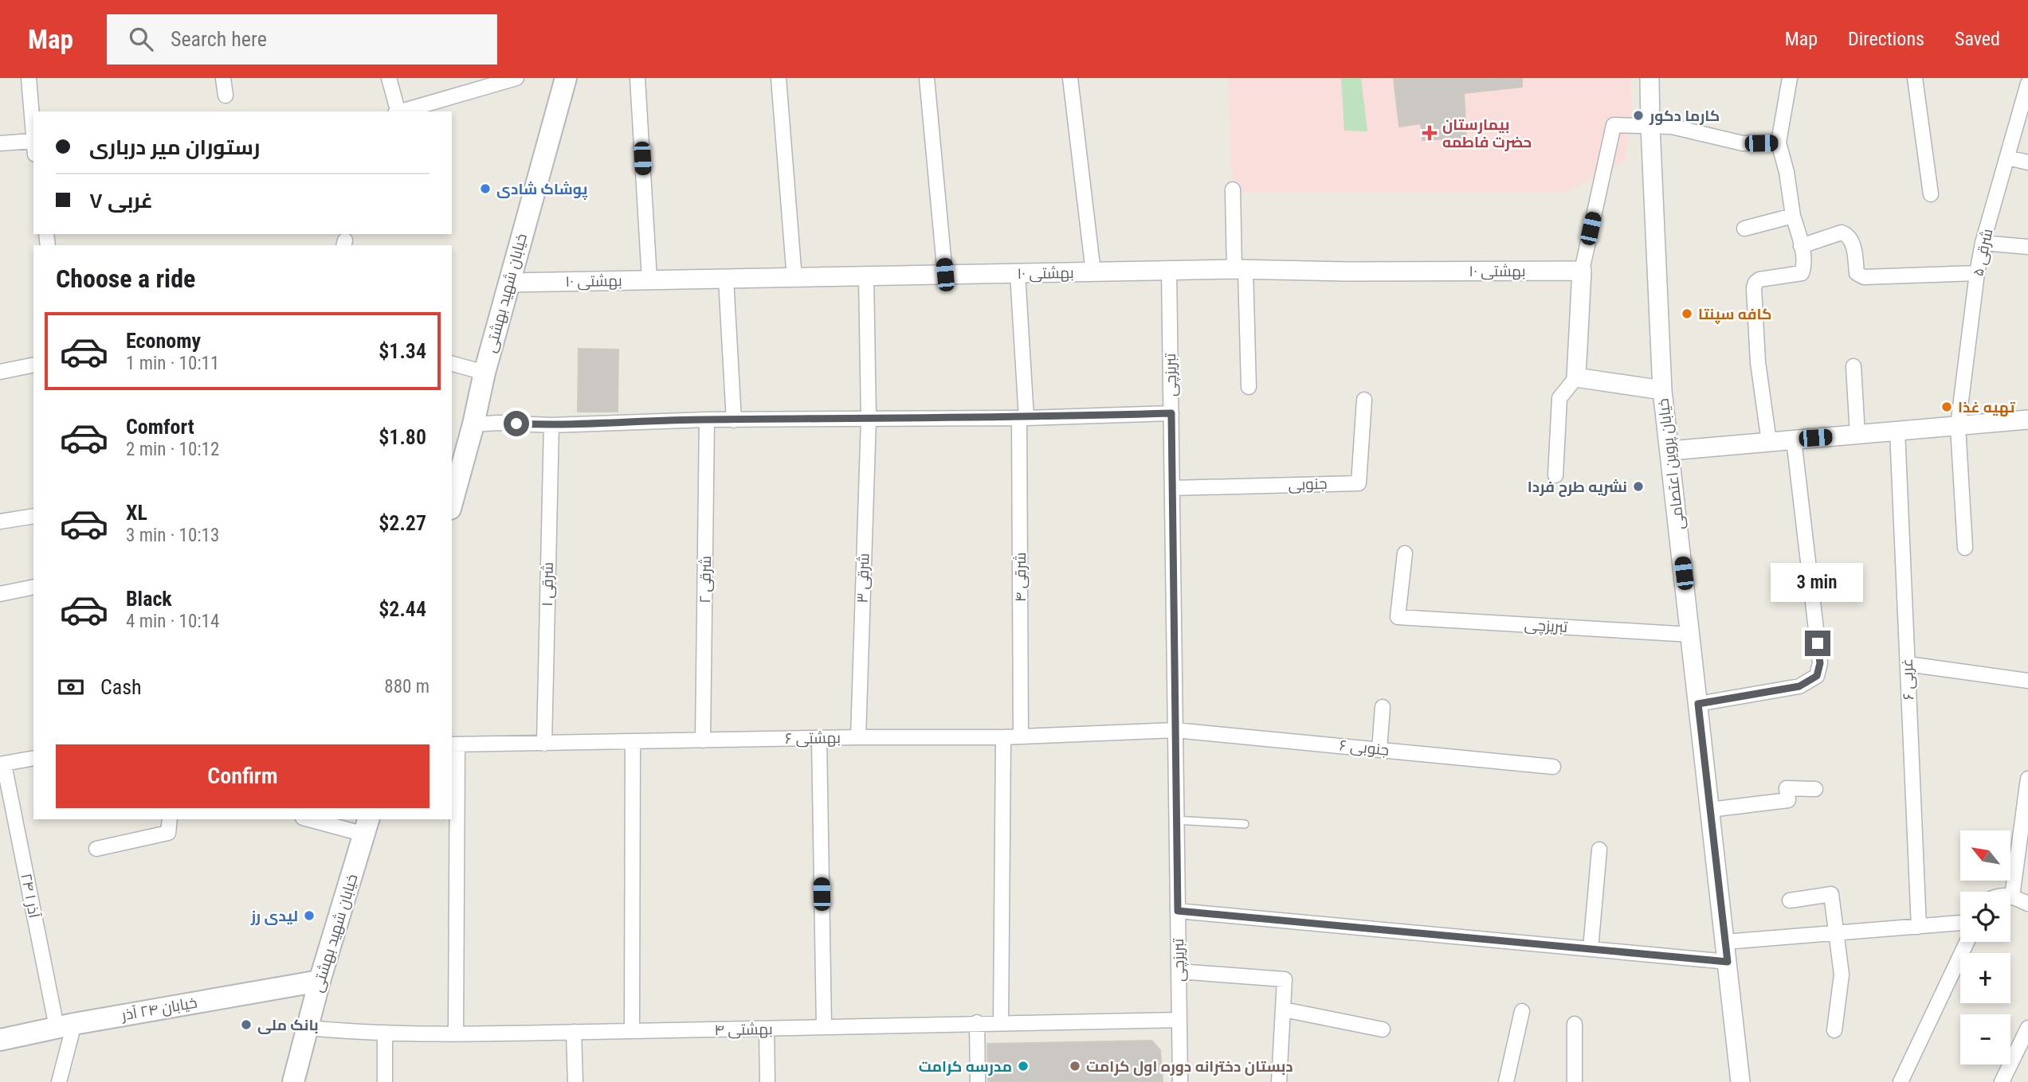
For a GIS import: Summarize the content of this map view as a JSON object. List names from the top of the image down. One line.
{"streets":{"main road":["خیابان شهید بهشتی","خیابان ۲۴ آذر"],"street":["شرقی ۵","بهشتی ۱۰","تبریزچی","خیابان پروین اعتصامی","جنوبی","شرقی ۴","شرقی ۳","شرقی ۲","شرقی ۱","غربی ۶","بهشتی ۶","جنوبی ۶","۲۴ آذر ۱","بهشتی ۴"]},"crossings":[["بهشتی ۱۰","خیابان شهید بهشتی"],["بهشتی ۱۰","تبریزچی"],["بهشتی ۱۰","شرقی ۴"],["بهشتی ۱۰","شرقی ۳"],["خیابان شهید بهشتی","خیابان ۲۴ آذر"],["خیابان شهید بهشتی","بهشتی ۴"],["تبریزچی","خیابان پروین اعتصامی"],["تبریزچی","جنوبی"],["تبریزچی","بهشتی ۶"],["تبریزچی","جنوبی ۶"],["تبریزچی","بهشتی ۴"],["شرقی ۴","بهشتی ۶"],["شرقی ۳","بهشتی ۶"],["شرقی ۲","بهشتی ۶"],["شرقی ۱","بهشتی ۶"],["بهشتی ۶","جنوبی ۶"],["۲۴ آذر ۱","خیابان ۲۴ آذر"]],"places":{"other":["کارما دکور","پوشاک شادی","کافه سپنتا","تهیه غذا","نشریه طرح فردا","لیدی رز","بانک ملی","مدرسه کرامت","دبستان دخترانه دوره اول کرامت"],"health":["بیمارستان حضرت فاطمه"]},"north":"top left","page":{"header":"Map","search":"Search here","nav":["Map","Directions","Saved"],"banner":["رستوران میر درباری","غربی ۷"],"heading":"Choose a ride","list":[{"name":"Economy","note":"1 min · 10:11","value":"$1.34"},{"name":"Comfort","note":"2 min · 10:12","value":"$1.80"},{"name":"XL","note":"3 min · 10:13","value":"$2.27"},{"name":"Black","note":"4 min · 10:14","value":"$2.44"}],"bubble":"3 min","pay":["Cash","880 m"],"buttons":"Confirm","map_buttons":["+","−"]}}
